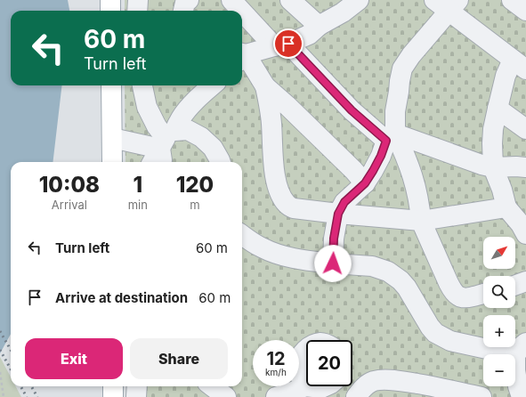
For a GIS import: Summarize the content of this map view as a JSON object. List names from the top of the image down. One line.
{"north":"top right","page":{"turn":["60 m","Turn left"],"eta":["10:08","Arrival","1","min","120","m"],"list":[{"name":"Turn left","value":"60 m"},{"name":"Arrive at destination","value":"60 m"}],"map_buttons":["+","−"],"buttons":["Exit","Share"],"speed":"12 km/h","limit":"20"}}
